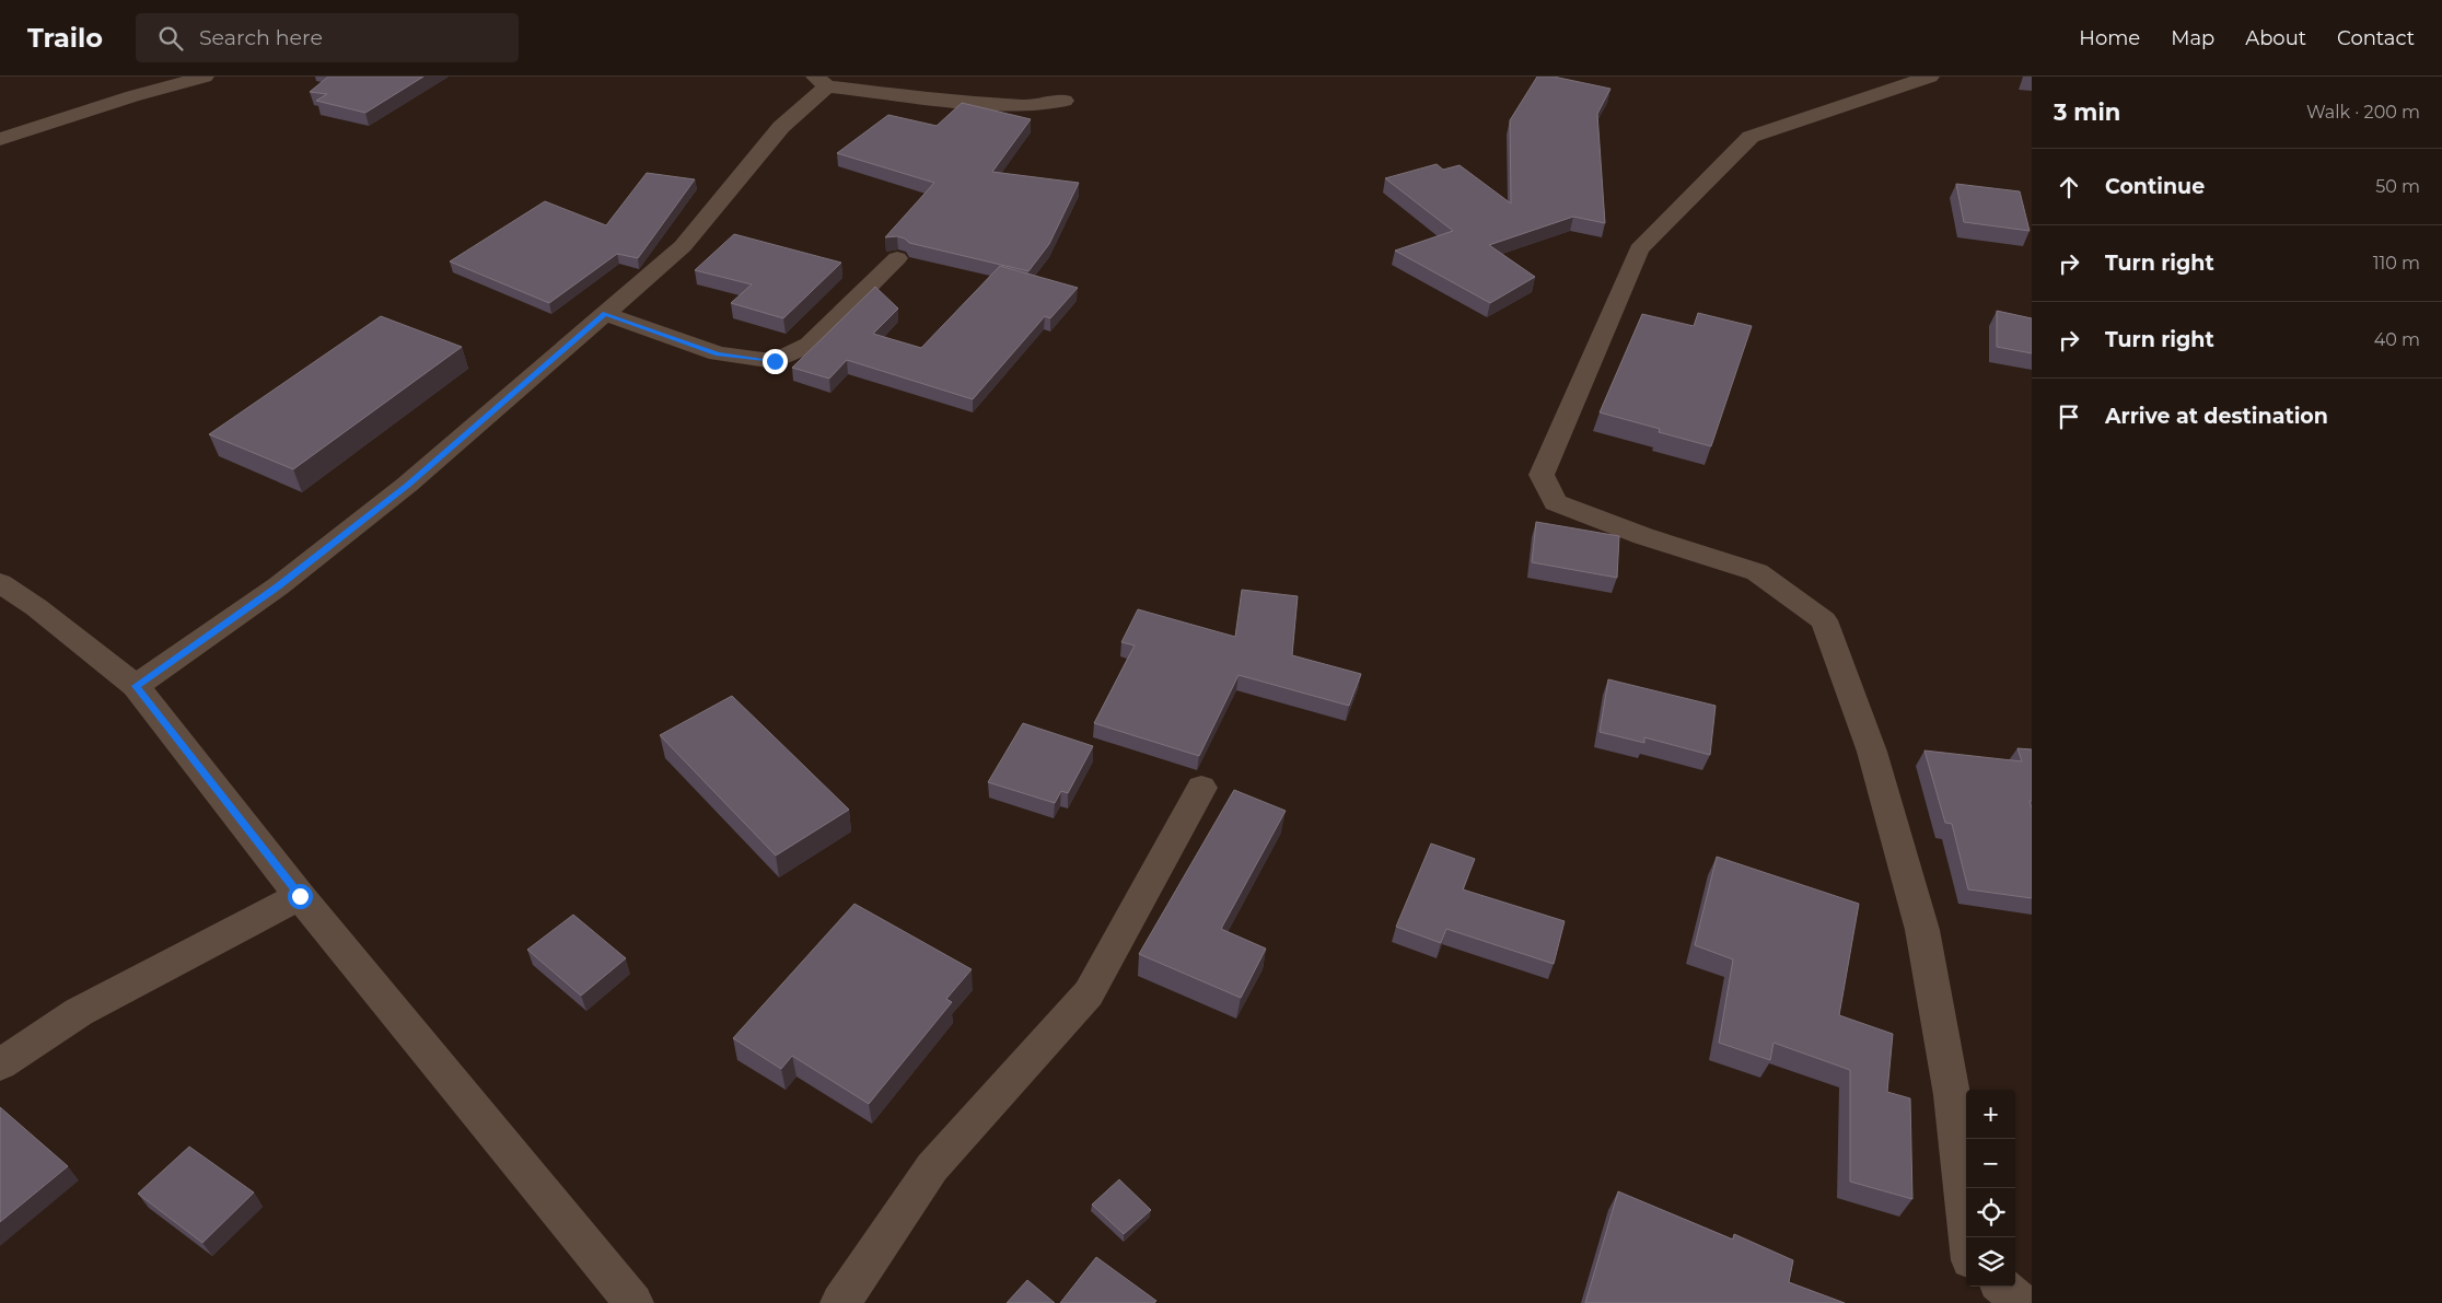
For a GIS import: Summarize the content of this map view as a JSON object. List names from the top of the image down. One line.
{"page":{"header":"Trailo","search":"Search here","nav":["Home","Map","About","Contact"],"heading":["3 min","Walk · 200 m"],"list":[["Continue","50 m"],["Turn right","110 m"],["Turn right","40 m"],"Arrive at destination"],"map_buttons":["+","−"]}}
